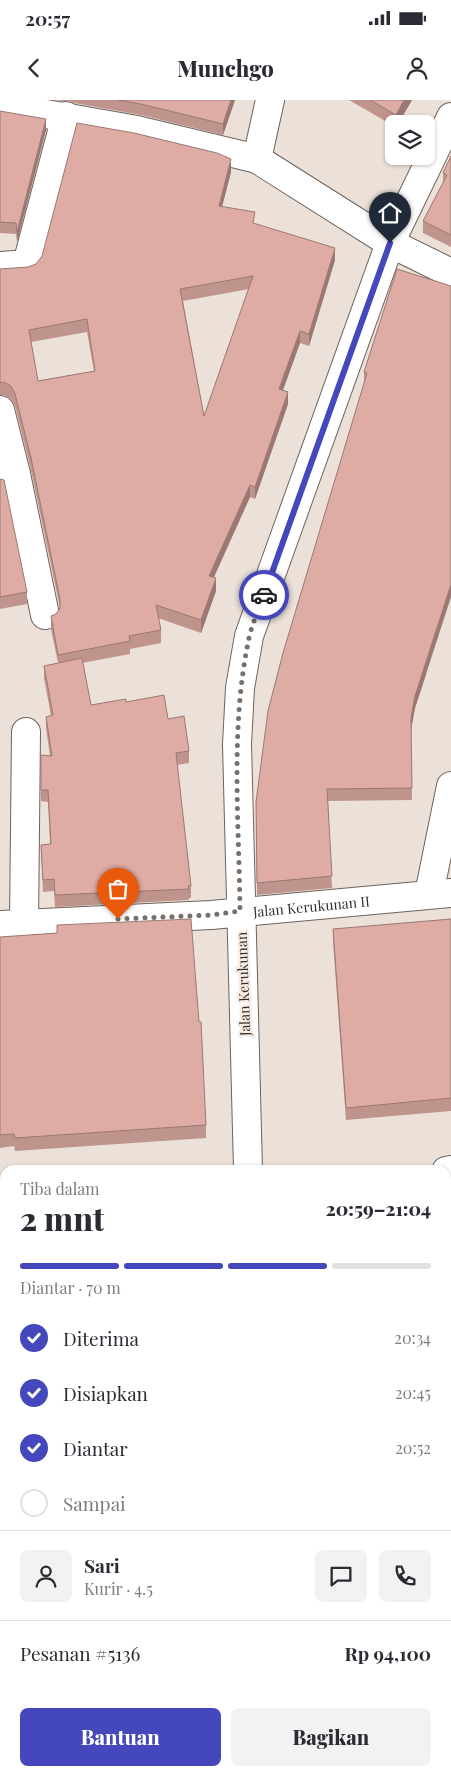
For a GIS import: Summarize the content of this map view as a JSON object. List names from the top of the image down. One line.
{"streets":{"street":["Jalan Kerukunan II","Jalan Kerukunan"]},"crossings":[["Jalan Kerukunan II","Jalan Kerukunan"]],"page":{"status":"20:57","header":"Munchgo","heading":["2 mnt","Tiba dalam","20:59–21:04"],"panel":["Sari","Kurir · 4.5","Pesanan #5136","Rp 94,100"],"bar":"Diantar · 70 m","list":[["Diterima","20:34"],["Disiapkan","20:45"],["Diantar","20:52"],"Sampai"],"buttons":["Bantuan","Bagikan"]}}
